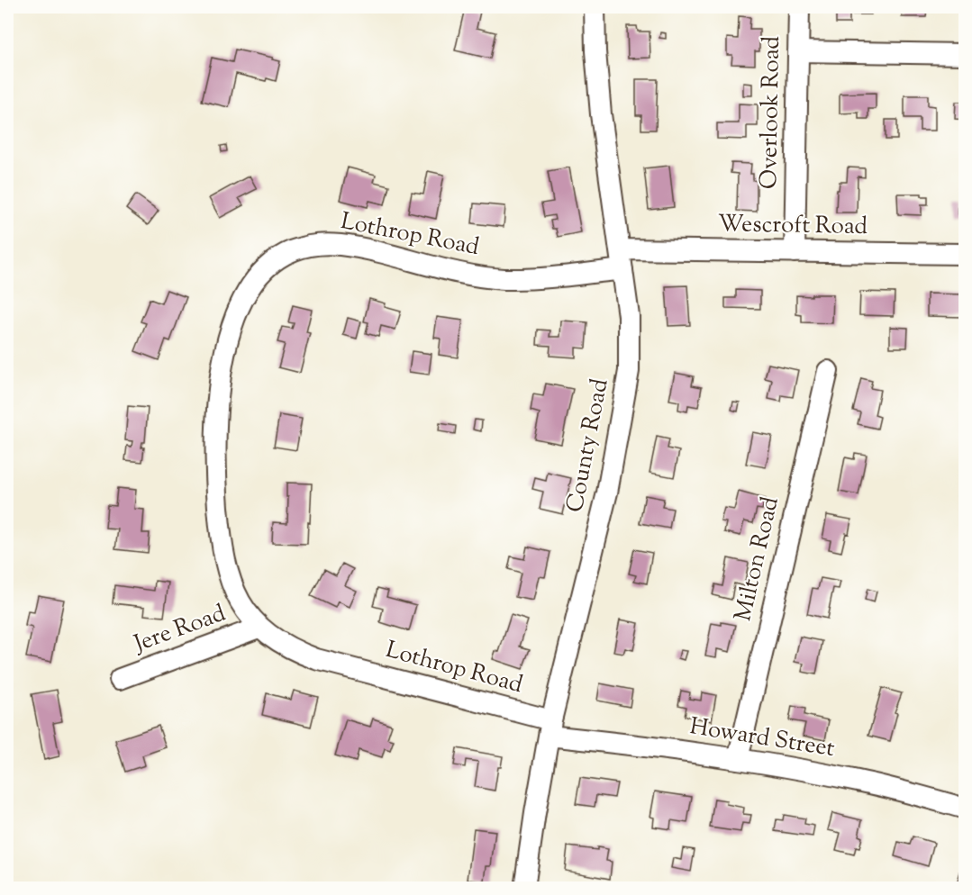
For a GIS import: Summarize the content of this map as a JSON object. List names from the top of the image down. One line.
{"streets":{"street":["Overlook Road","Wescroft Road","Lothrop Road","County Road","Milton Road","Jere Road","Howard Street"]},"crossings":[["Overlook Road","Wescroft Road"],["Wescroft Road","Lothrop Road"],["Wescroft Road","County Road"],["Lothrop Road","County Road"],["Lothrop Road","Jere Road"],["Lothrop Road","Howard Street"],["County Road","Howard Street"],["Milton Road","Howard Street"]]}
